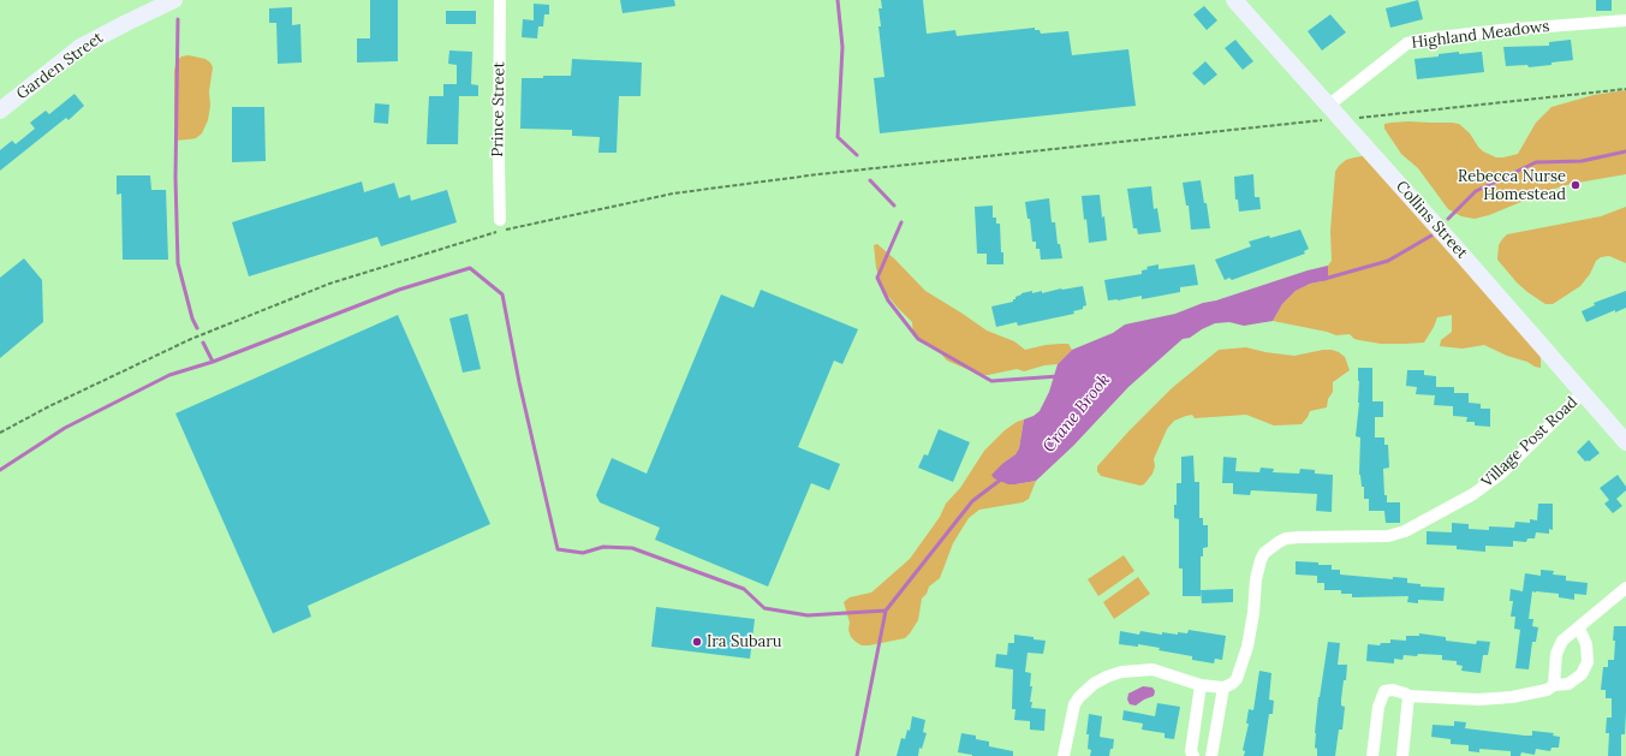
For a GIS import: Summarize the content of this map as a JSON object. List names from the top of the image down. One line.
{"streets":{"main road":["Garden Street","Collins Street"],"street":["Highland Meadows","Prince Street","Village Post Road"]},"crossings":[["Highland Meadows","Collins Street"],["Collins Street","Village Post Road"]],"water":["Crane Brook"],"places":["Rebecca Nurse Homestead","Ira Subaru"]}
